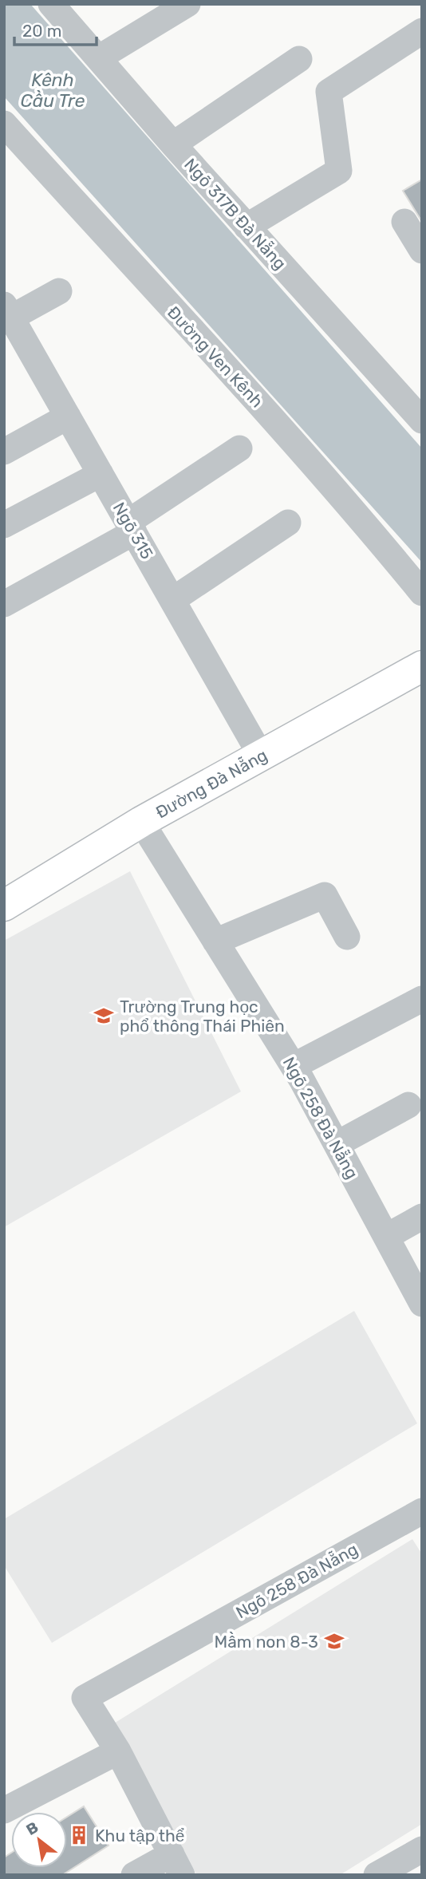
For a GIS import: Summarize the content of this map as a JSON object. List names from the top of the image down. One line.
{"streets":{"main road":["Đường Đà Nẵng"],"lane":["Ngõ 317B Đà Nẵng","Đường Ven Kênh","Ngõ 315","Ngõ 258 Đà Nẵng"]},"crossings":[["Ngõ 315","Đường Đà Nẵng"],["Đường Đà Nẵng","Ngõ 258 Đà Nẵng"]],"water":["Kênh Cầu Tre"],"places":{"school or university":["Trường Trung học phổ thông Thái Phiên","Mầm non 8-3"],"building":["Khu tập thể"]},"scale_bar":"20 m","north":"top left"}
